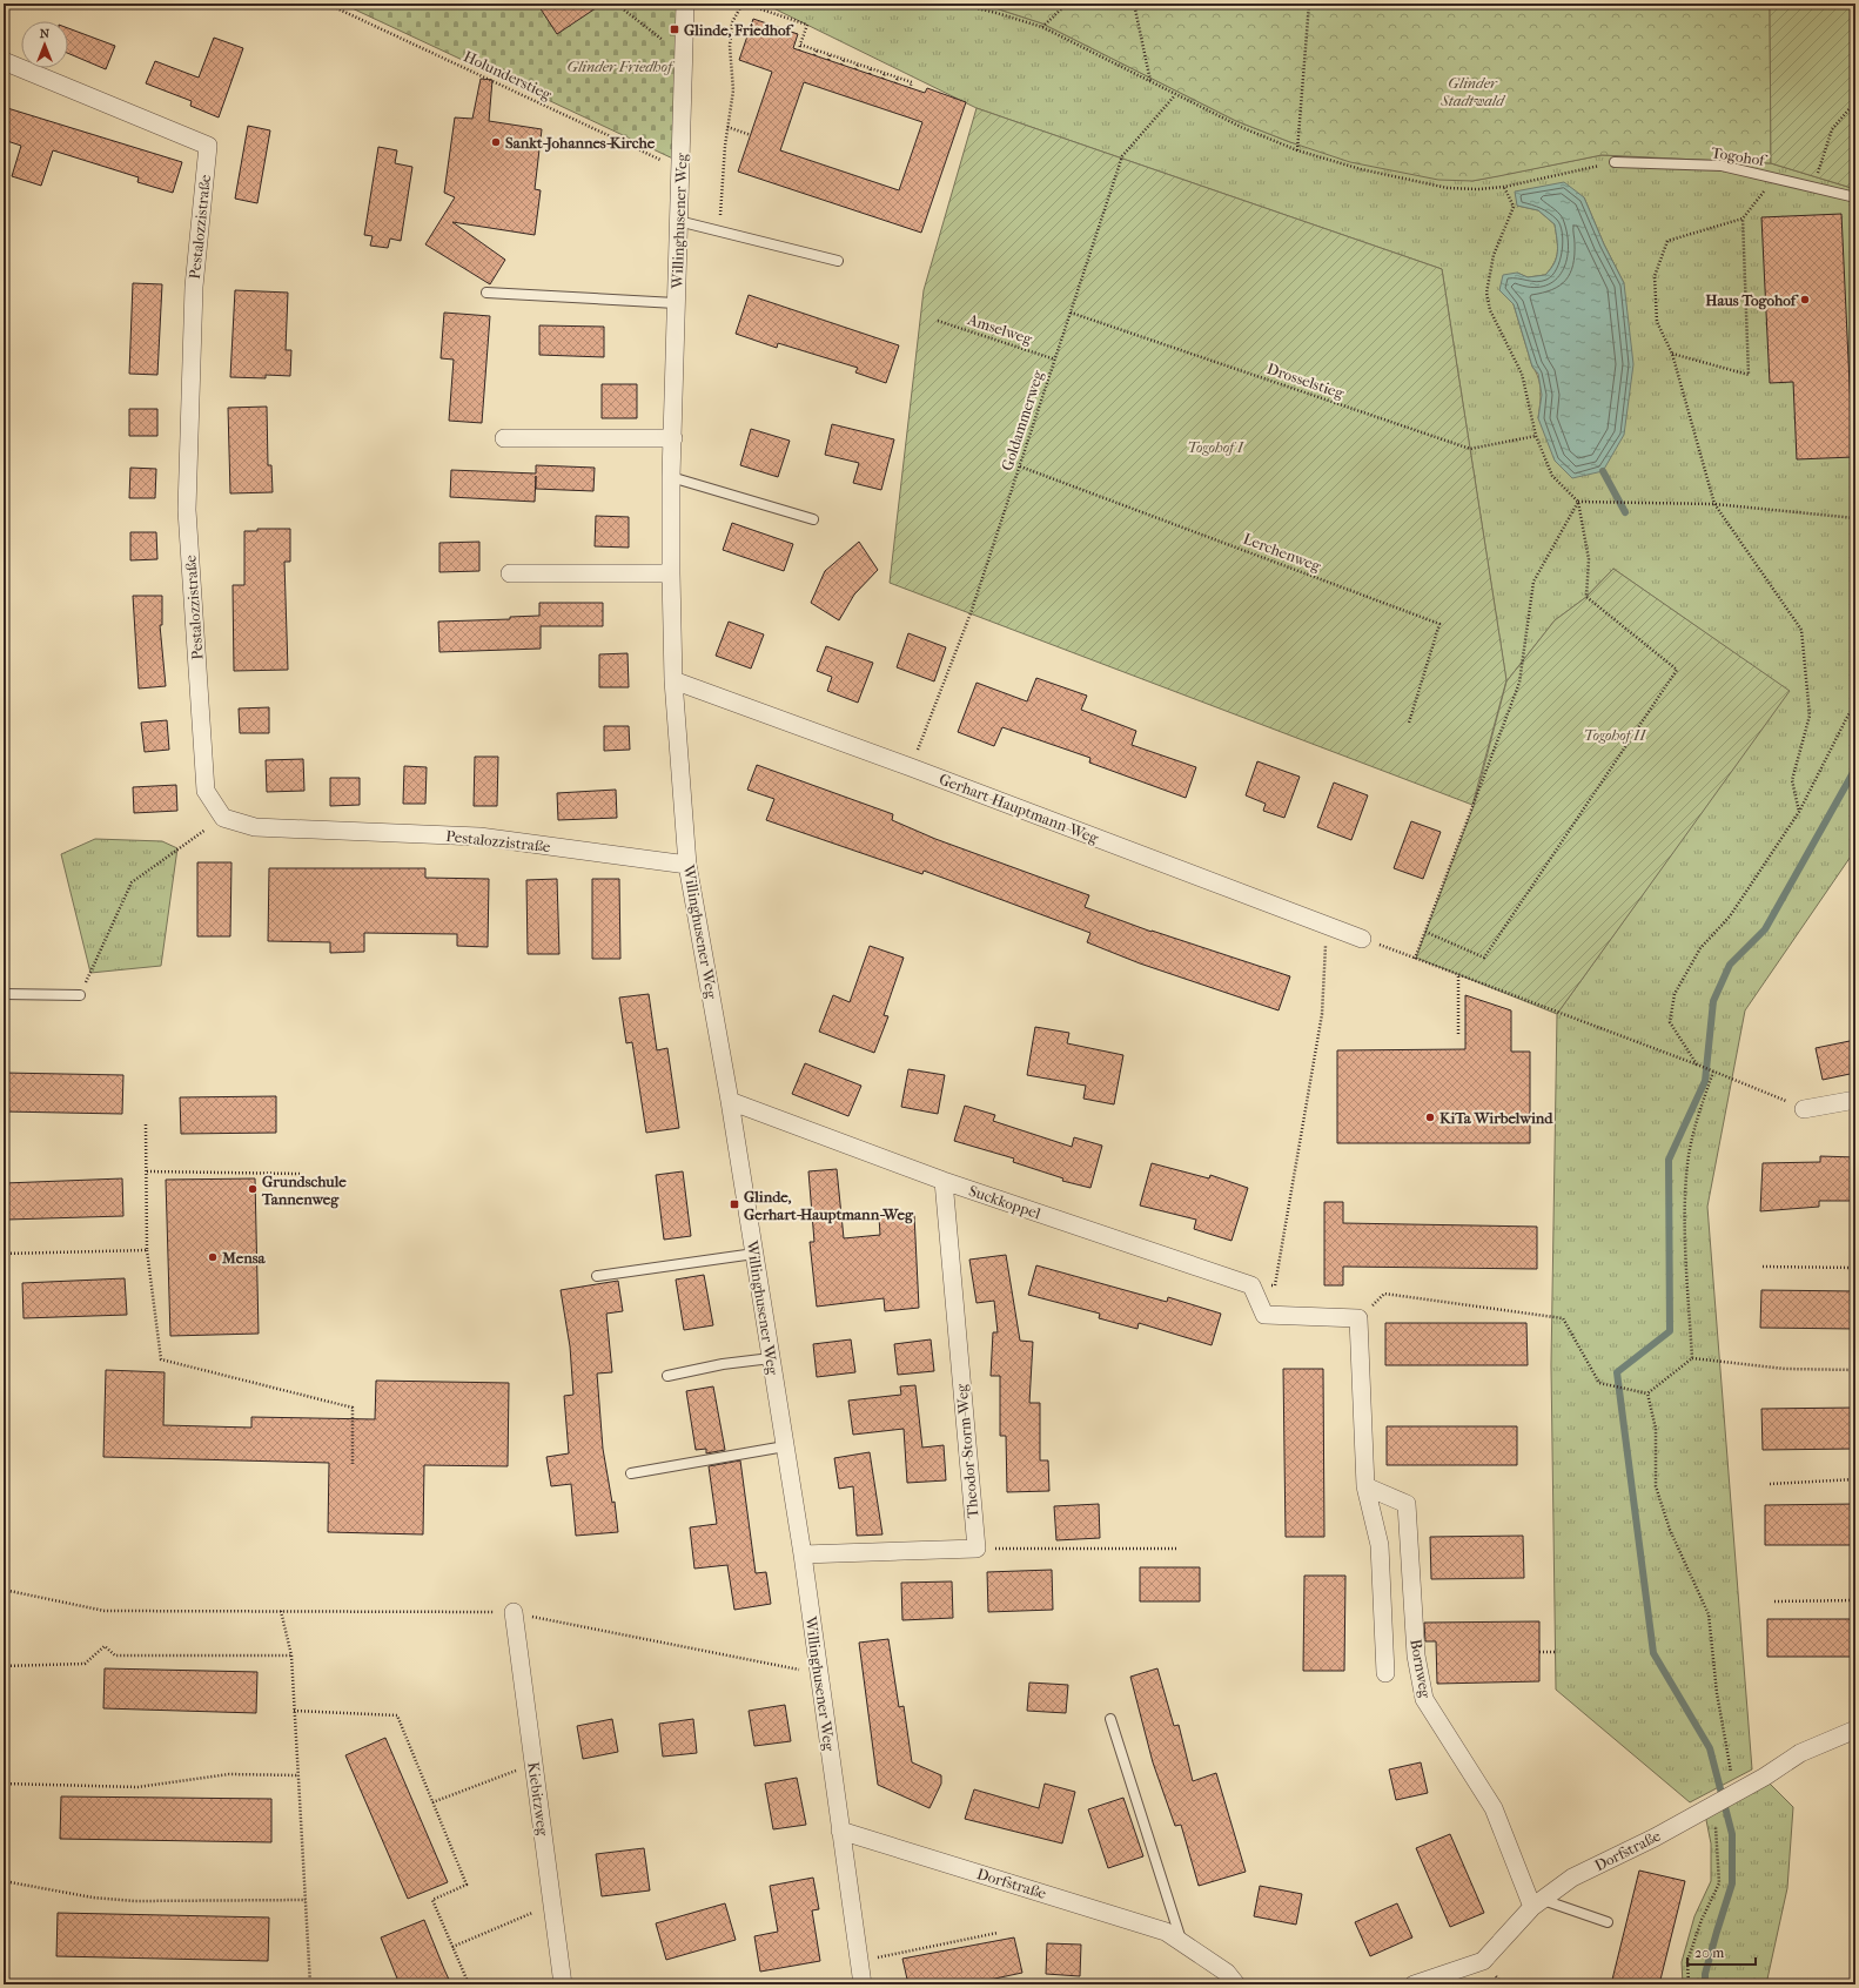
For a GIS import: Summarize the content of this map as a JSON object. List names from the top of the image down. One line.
{"streets":{"street":["Willinghusener Weg","Pestalozzistraße","Gerhart-Hauptmann-Weg","Suckkoppel","Theodor-Storm-Weg","Bornweg","Kiebitzweg","Dorfstraße"],"lane":["Togohof"],"path":["Holunderstieg","Amselweg","Drosselstieg","Goldammerweg","Lerchenweg"]},"crossings":[["Holunderstieg","Willinghusener Weg"],["Willinghusener Weg","Pestalozzistraße"],["Willinghusener Weg","Gerhart-Hauptmann-Weg"],["Willinghusener Weg","Suckkoppel"],["Willinghusener Weg","Dorfstraße"],["Amselweg","Goldammerweg"],["Drosselstieg","Goldammerweg"],["Goldammerweg","Lerchenweg"],["Goldammerweg","Gerhart-Hauptmann-Weg"],["Suckkoppel","Theodor-Storm-Weg"],["Bornweg","Dorfstraße"]],"parks":["Glinder Friedhof","Glinder Stadtwald","Togohof I","Togohof II"],"places":{"transit":["Glinde, Friedhof","Glinde, Gerhart-Hauptmann-Weg"],"other":["Sankt-Johannes-Kirche","Haus Togohof","KiTa Wirbelwind","Grundschule Tannenweg","Mensa"]},"scale_bar":"20 m","north":"top"}
